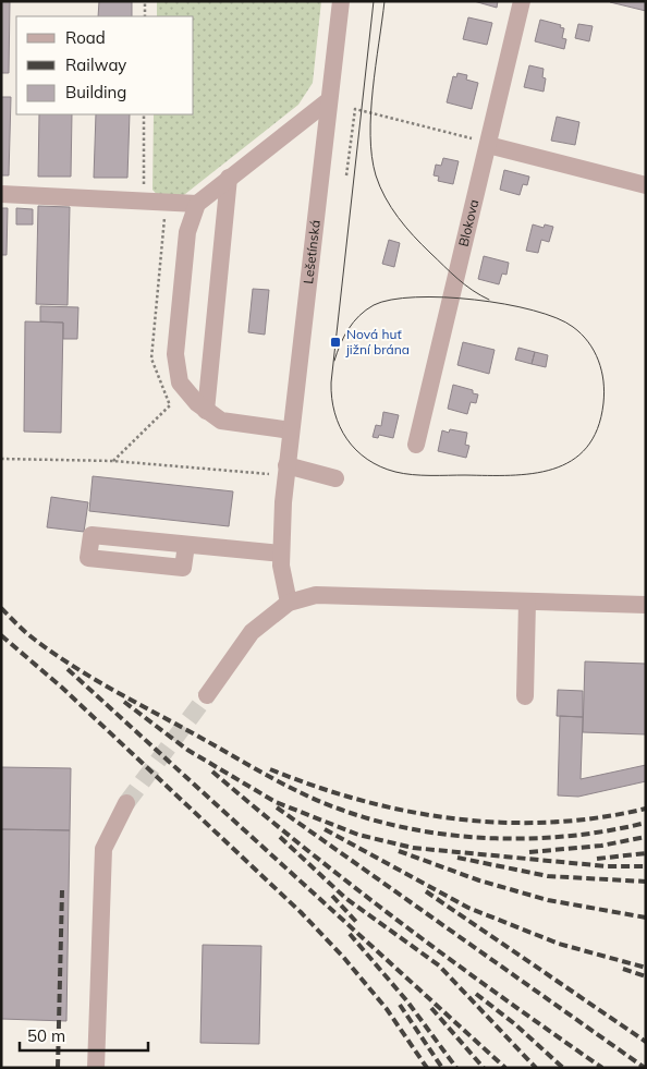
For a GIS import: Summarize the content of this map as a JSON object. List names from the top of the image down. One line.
{"streets":{"street":["Blokova","Lešetínská"]},"places":{"transit":["Nová huť jižní brána"]},"legend":["Road","Railway","Building"],"scale_bar":"50 m"}
